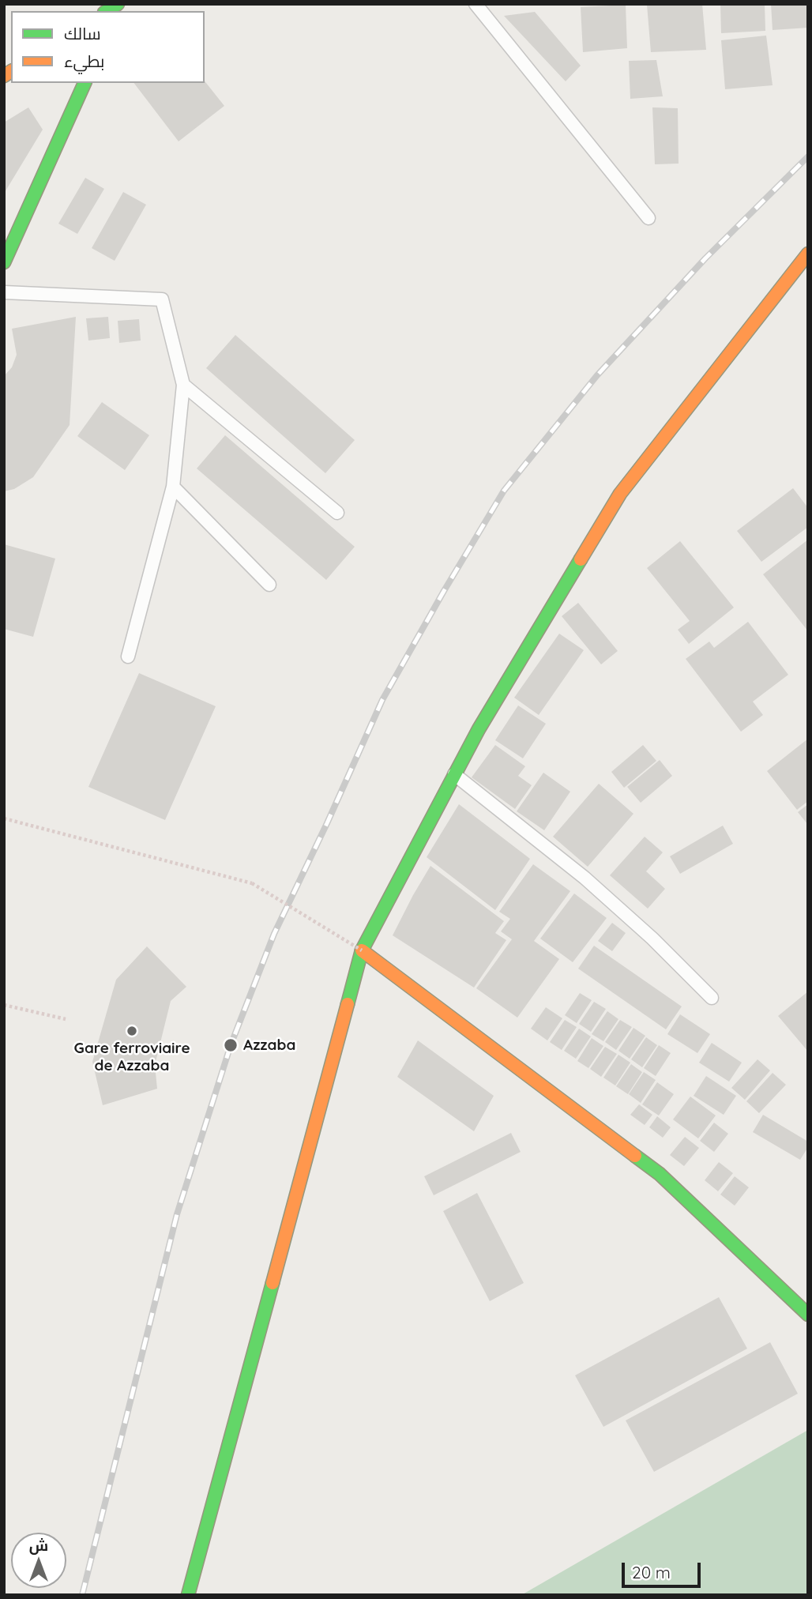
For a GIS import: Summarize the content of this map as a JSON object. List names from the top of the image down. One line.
{"places":["Gare ferroviaire de Azzaba","Azzaba"],"legend":["سالك","بطيء"],"scale_bar":"20 m","north":"top"}
